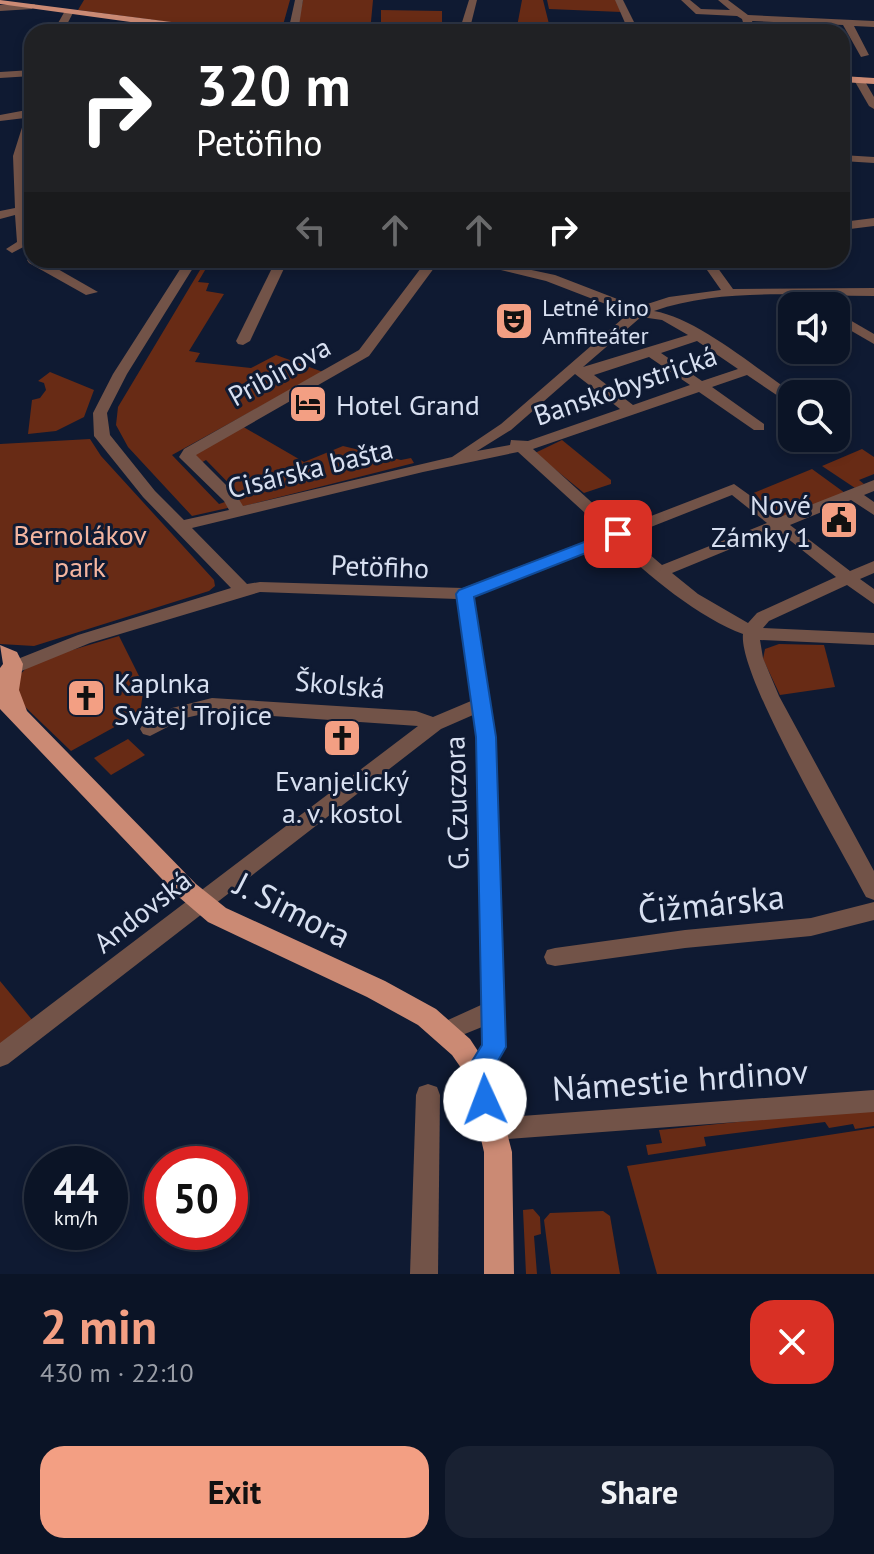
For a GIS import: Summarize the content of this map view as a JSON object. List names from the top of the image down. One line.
{"streets":{"main road":["J. Simora"],"street":["Pribinova","Banskobystrická","Cisárska bašta","Petöfiho","Školská","G. Czuczora","Čižmárska","Andovská","Námestie hrdinov"]},"crossings":[["Pribinova","Cisárska bašta"],["Banskobystrická","Cisárska bašta"],["Petöfiho","G. Czuczora"],["Školská","Andovská"],["G. Czuczora","J. Simora"],["G. Czuczora","Andovská"],["J. Simora","Andovská"],["J. Simora","Námestie hrdinov"]],"parks":["Bernolákov park"],"places":{"theatre":["Letné kino Amfiteáter"],"hotel":["Hotel Grand"],"public building":["Nové Zámky 1"],"church":["Kaplnka Svätej Trojice","Evanjelický a. v. kostol"]},"page":{"turn":["320 m","Petöfiho"],"speed":"44 km/h","limit":"50","heading":["2 min","430 m · 22:10"],"buttons":["Exit","Share"]}}
